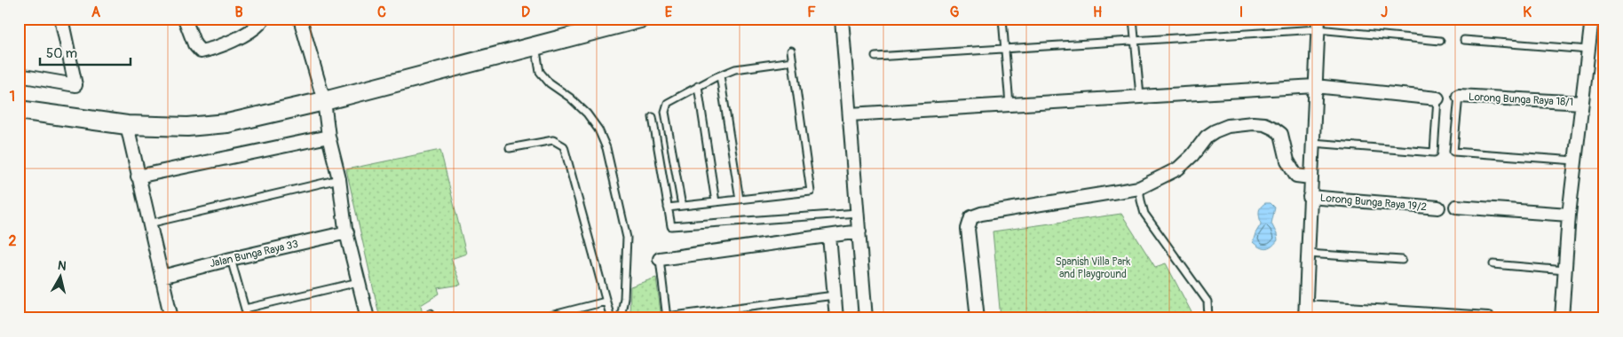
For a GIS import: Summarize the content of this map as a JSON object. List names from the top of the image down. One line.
{"streets":{"street":["Lorong Bunga Raya 18/1","Lorong Bunga Raya 19/2","Jalan Bunga Raya 33"]},"parks":["Spanish Villa Park and Playground"],"scale_bar":"50 m","north":"top","grid":{"columns":["A","B","C","D","E","F","G","H","I","J","K"],"rows":["1","2"]}}
